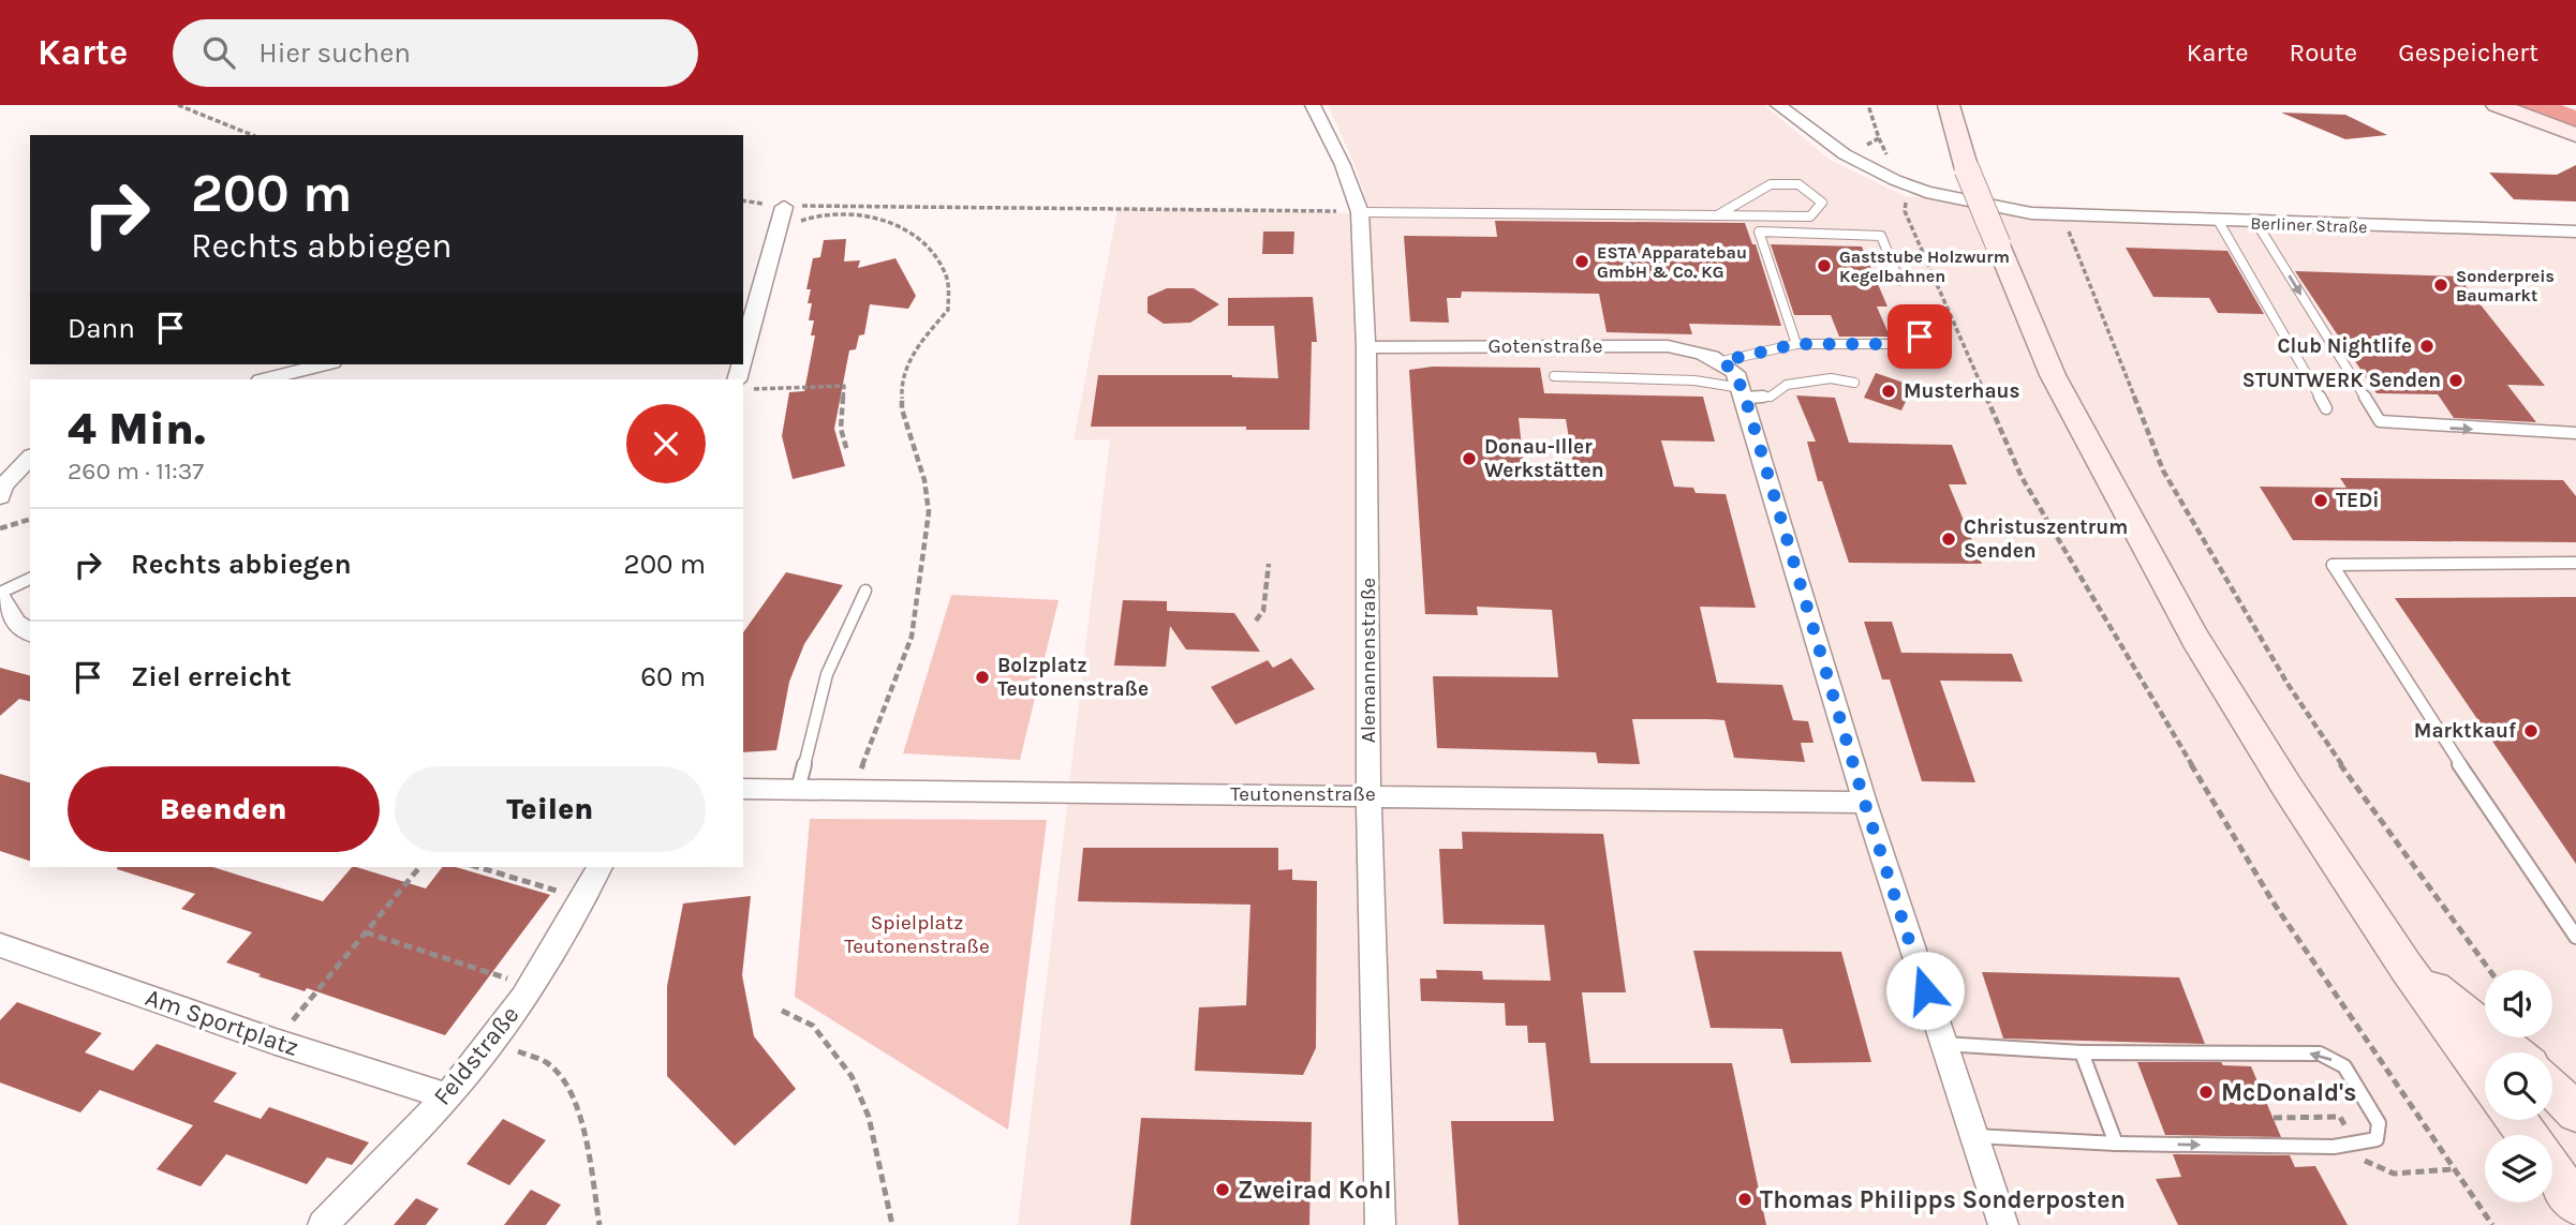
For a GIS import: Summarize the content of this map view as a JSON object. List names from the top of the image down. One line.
{"streets":{"street":["Berliner Straße","Gotenstraße","Alemannenstraße","Teutonenstraße","Am Sportplatz","Feldstraße"]},"crossings":[["Gotenstraße","Alemannenstraße"],["Alemannenstraße","Teutonenstraße"],["Am Sportplatz","Feldstraße"]],"parks":["Spielplatz Teutonenstraße"],"places":["ESTA Apparatebau GmbH & Co. KG","Gaststube Holzwurm Kegelbahnen","Sonderpreis Baumarkt","Club Nightlife","STUNTWERK Senden","Musterhaus","Donau-Iller Werkstätten","TEDi","Christuszentrum Senden","Bolzplatz Teutonenstraße","Marktkauf","McDonald's","Zweirad Kohl","Thomas Philipps Sonderposten"],"page":{"header":"Karte","search":"Hier suchen","nav":["Karte","Route","Gespeichert"],"turn":["200 m","Rechts abbiegen"],"then":"Dann","heading":["4 Min.","260 m · 11:37"],"list":[{"name":"Rechts abbiegen","value":"200 m"},{"name":"Ziel erreicht","value":"60 m"}],"buttons":["Beenden","Teilen"]}}
